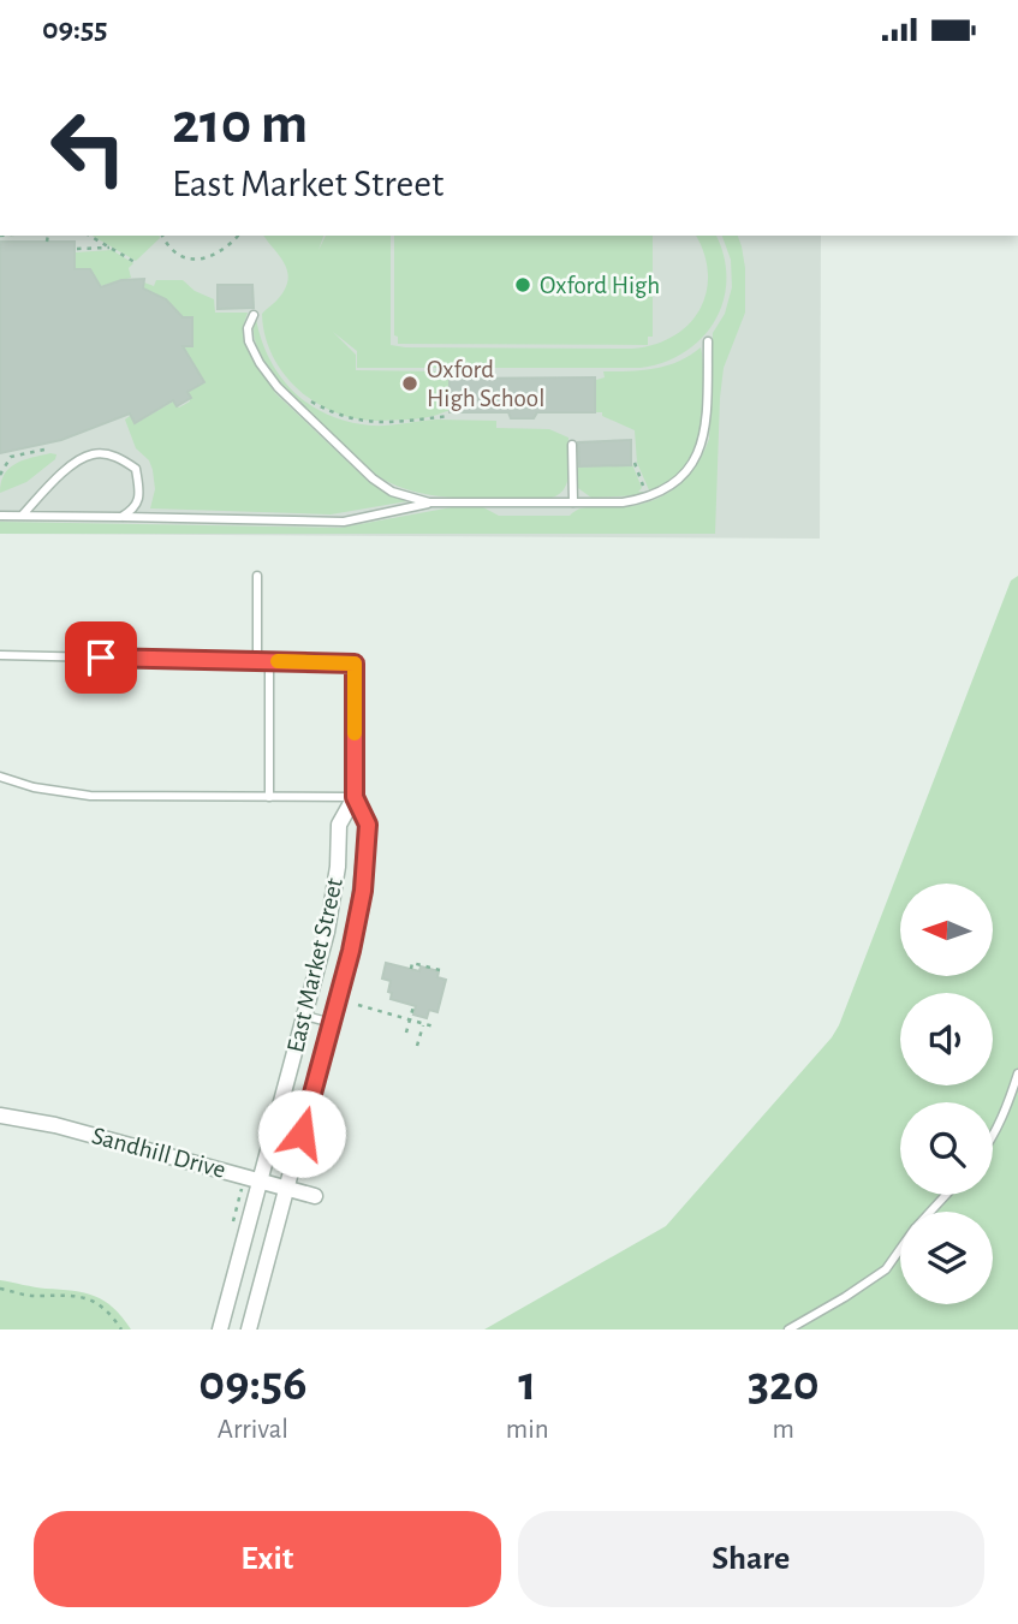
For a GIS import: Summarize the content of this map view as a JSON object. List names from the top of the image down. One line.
{"streets":{"street":["East Market Street","Sandhill Drive"]},"crossings":[["East Market Street","Sandhill Drive"]],"places":["Oxford High","Oxford High School"],"north":"left","page":{"status":"09:55","turn":["210 m","East Market Street"],"eta":["09:56","Arrival","1","min","320","m"],"buttons":["Exit","Share"]}}
